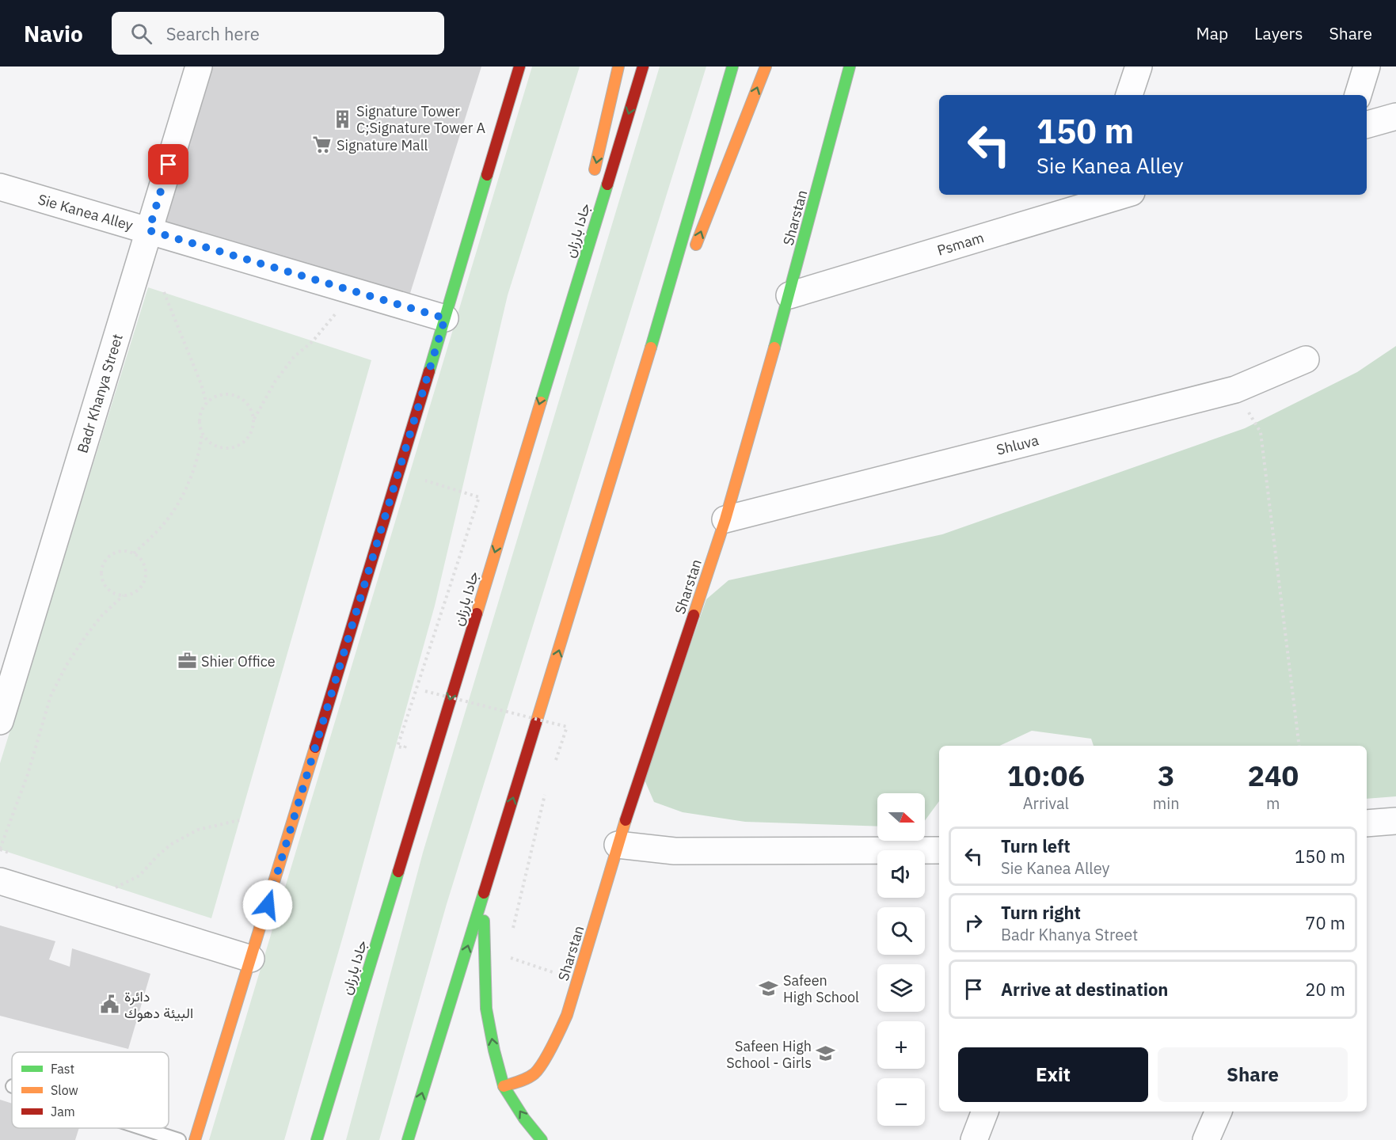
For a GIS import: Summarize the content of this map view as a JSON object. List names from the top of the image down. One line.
{"streets":{"main road":["Sharstan","جادا بارزان"],"street":["Sie Kanea Alley","Psmam","Badr Khanya Street","Shluva"]},"crossings":[["Sie Kanea Alley","Badr Khanya Street"],["Sharstan","Psmam"],["Sharstan","Shluva"]],"places":{"building":["Signature Tower C;Signature Tower A"],"supermarket":["Signature Mall"],"office":["Shier Office"],"school or university":["Safeen High School","Safeen High School - Girls"],"public building":["دائرة البيئة دهوك"]},"legend":["Fast","Slow","Jam"],"north":"right","page":{"header":"Navio","search":"Search here","nav":["Map","Layers","Share"],"turn":["150 m","Sie Kanea Alley"],"eta":["10:06","Arrival","3","min","240","m"],"map_buttons":["+","−"],"list":[{"name":"Turn left","note":"Sie Kanea Alley","value":"150 m"},{"name":"Turn right","note":"Badr Khanya Street","value":"70 m"},{"name":"Arrive at destination","value":"20 m"}],"buttons":["Exit","Share"]}}
